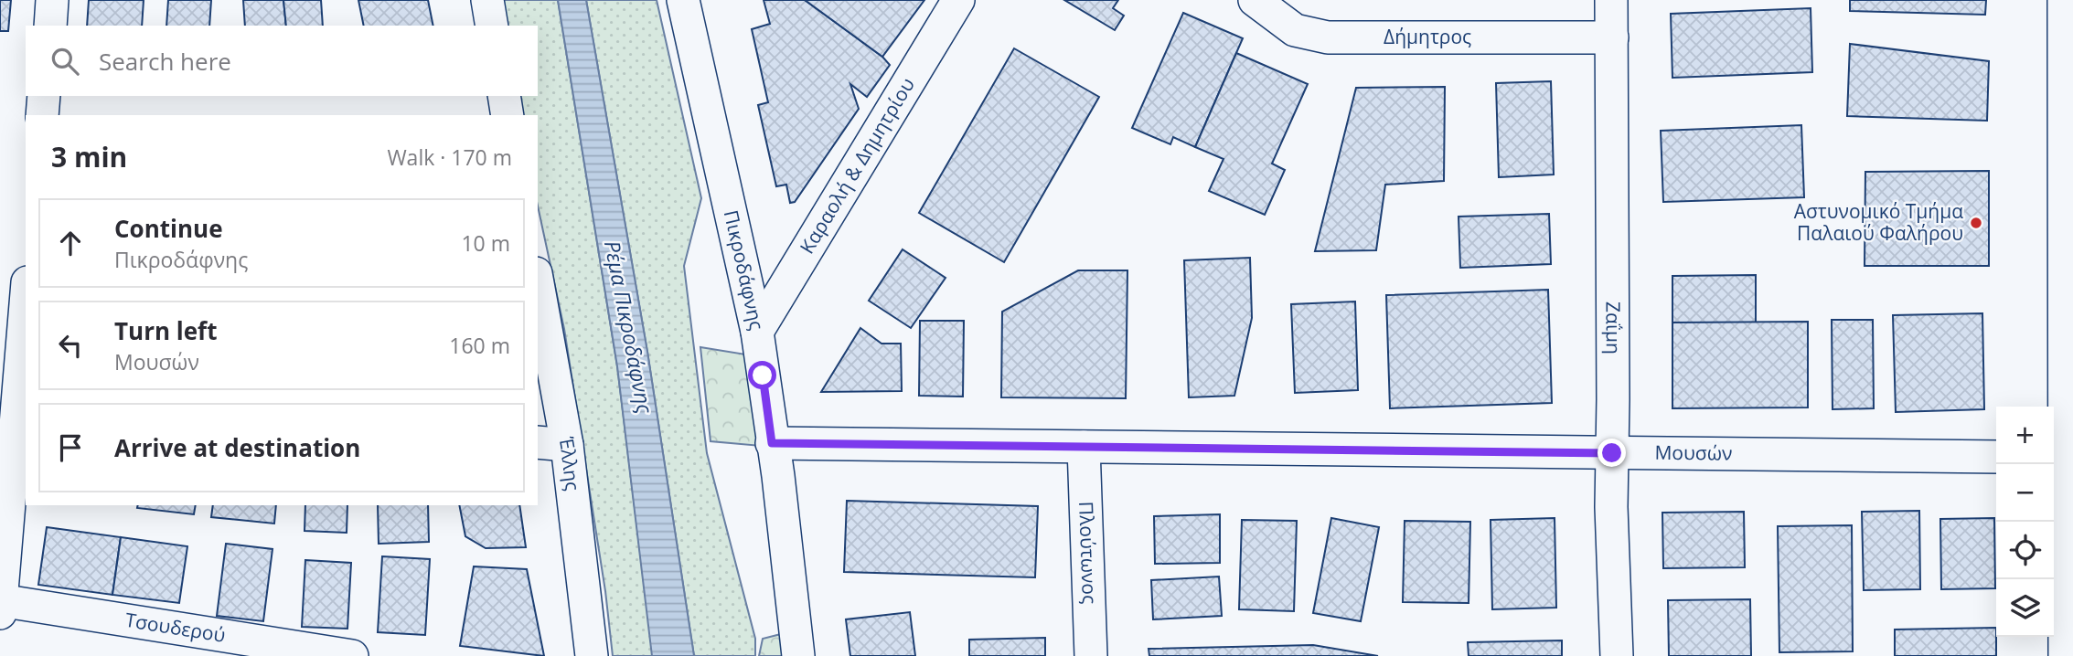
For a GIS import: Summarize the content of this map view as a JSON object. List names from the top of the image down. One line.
{"streets":{"street":["Δήμητρος","Καραολή & Δημητρίου","Πικροδάφνης","Ζαΐμη","Μουσών","Έλλης","Πλούτωνος","Τσουδερού"]},"crossings":[["Δήμητρος","Ζαΐμη"],["Καραολή & Δημητρίου","Πικροδάφνης"],["Πικροδάφνης","Μουσών"],["Ζαΐμη","Μουσών"],["Μουσών","Πλούτωνος"]],"water":["Ρέμα Πικροδάφνης"],"places":["Αστυνομικό Τμήμα Παλαιού Φαλήρου"],"page":{"search":"Search here","heading":["3 min","Walk · 170 m"],"list":[["Continue","Πικροδάφνης","10 m"],["Turn left","Μουσών","160 m"],"Arrive at destination"],"map_buttons":["+","−"]}}
